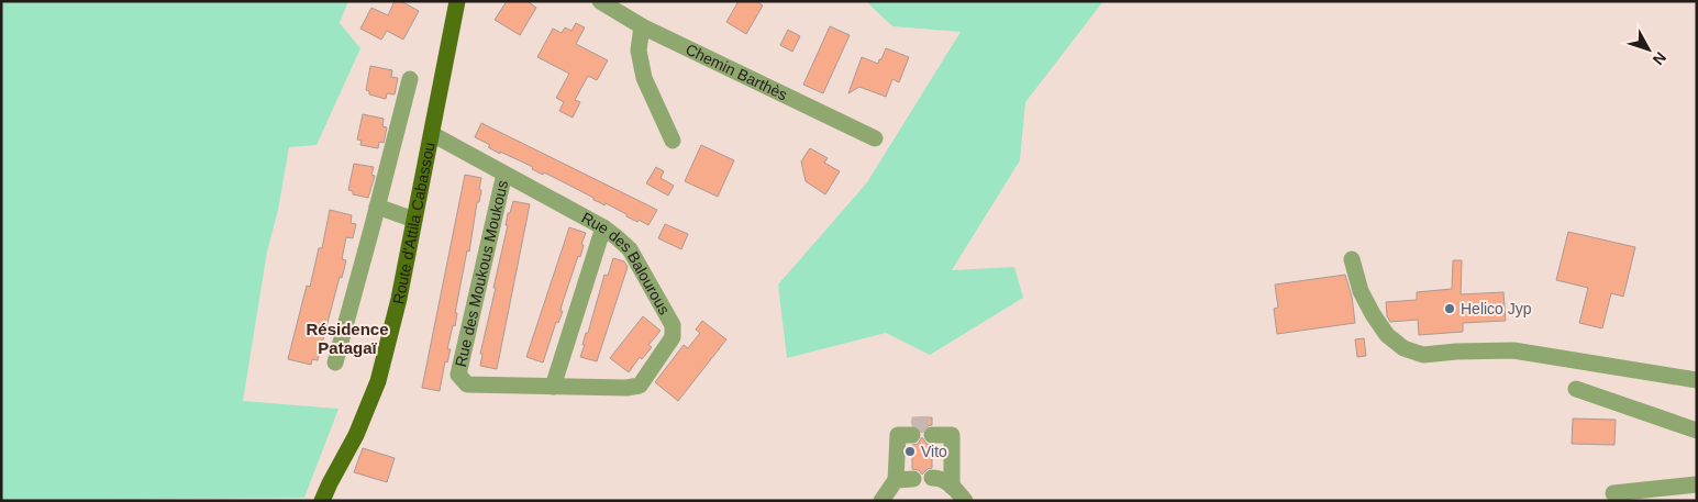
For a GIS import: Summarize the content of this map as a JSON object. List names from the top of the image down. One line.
{"streets":{"main road":["Route d'Attila Cabassou"],"street":["Chemin Barthès","Rue des Balourous","Rue des Moukous Moukous"]},"crossings":[["Route d'Attila Cabassou","Rue des Balourous"],["Rue des Balourous","Rue des Moukous Moukous"]],"districts":["Résidence Patagaï"],"places":["Helico Jyp","Vito"],"north":"bottom right"}
